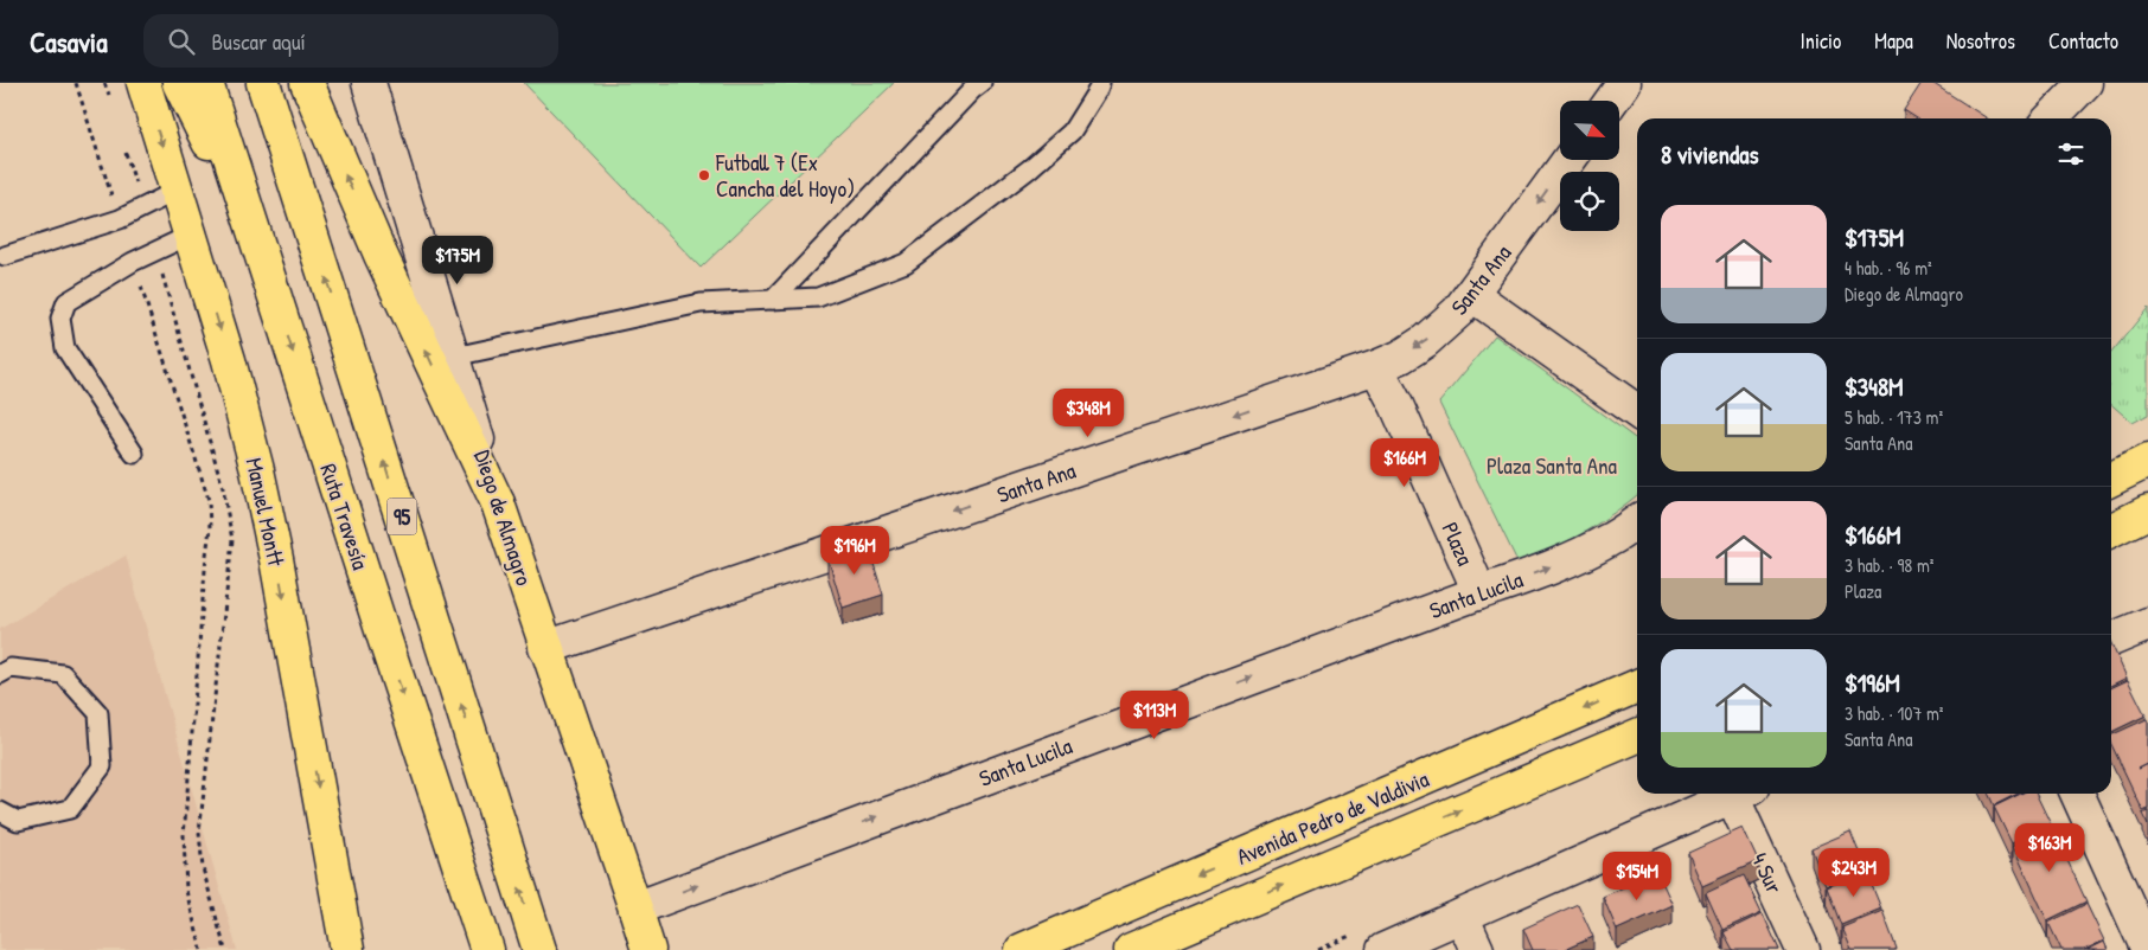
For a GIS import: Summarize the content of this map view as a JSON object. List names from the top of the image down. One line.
{"streets":{"main road":["Manuel Montt","Ruta Travesía","95","Diego de Almagro","Avenida Pedro de Valdivia"],"street":["Santa Ana","Plaza","Santa Lucila","4 Sur"]},"crossings":[["Santa Ana","Diego de Almagro"],["Santa Ana","Plaza"],["Diego de Almagro","Santa Lucila"],["Plaza","Santa Lucila"]],"one_way":["Santa Ana","Santa Lucila"],"parks":["Plaza Santa Ana"],"places":["Futball 7 (Ex Cancha del Hoyo)"],"north":"bottom right","page":{"header":"Casavia","search":"Buscar aquí","nav":["Inicio","Mapa","Nosotros","Contacto"],"heading":"8 viviendas","list":[{"name":"$175M","note":"4 hab. · 96 m² · Diego de Almagro"},{"name":"$348M","note":"5 hab. · 173 m² · Santa Ana"},{"name":"$166M","note":"3 hab. · 98 m² · Plaza"},{"name":"$196M","note":"3 hab. · 107 m² · Santa Ana"}],"price":["$175M","$348M","$166M","$196M","$113M","$163M","$243M","$154M"]}}
